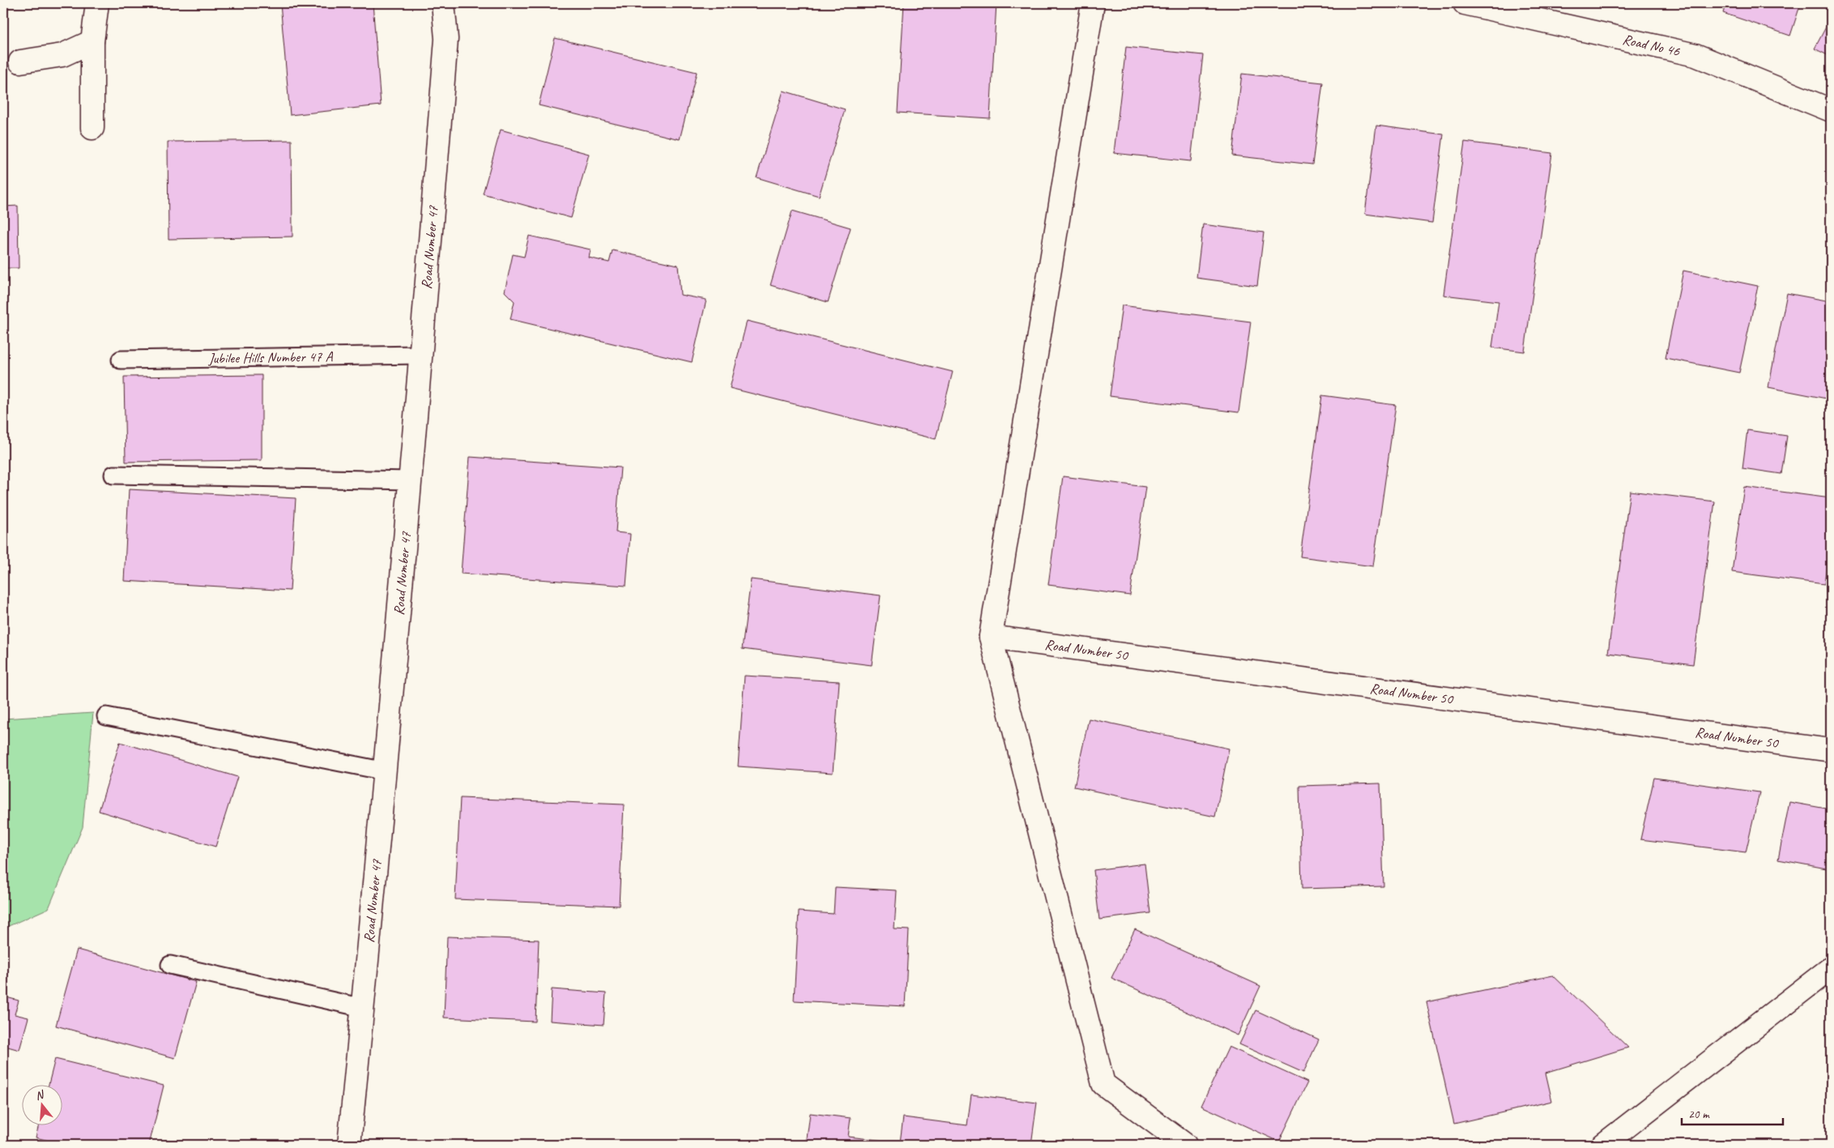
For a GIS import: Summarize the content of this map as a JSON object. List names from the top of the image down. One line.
{"streets":{"street":["Road No 46","Road Number 47","Road Number 50"],"lane":["Jubilee Hills Number 47 A"]},"crossings":[["Road Number 47","Jubilee Hills Number 47 A"]],"scale_bar":"20 m","north":"top"}
